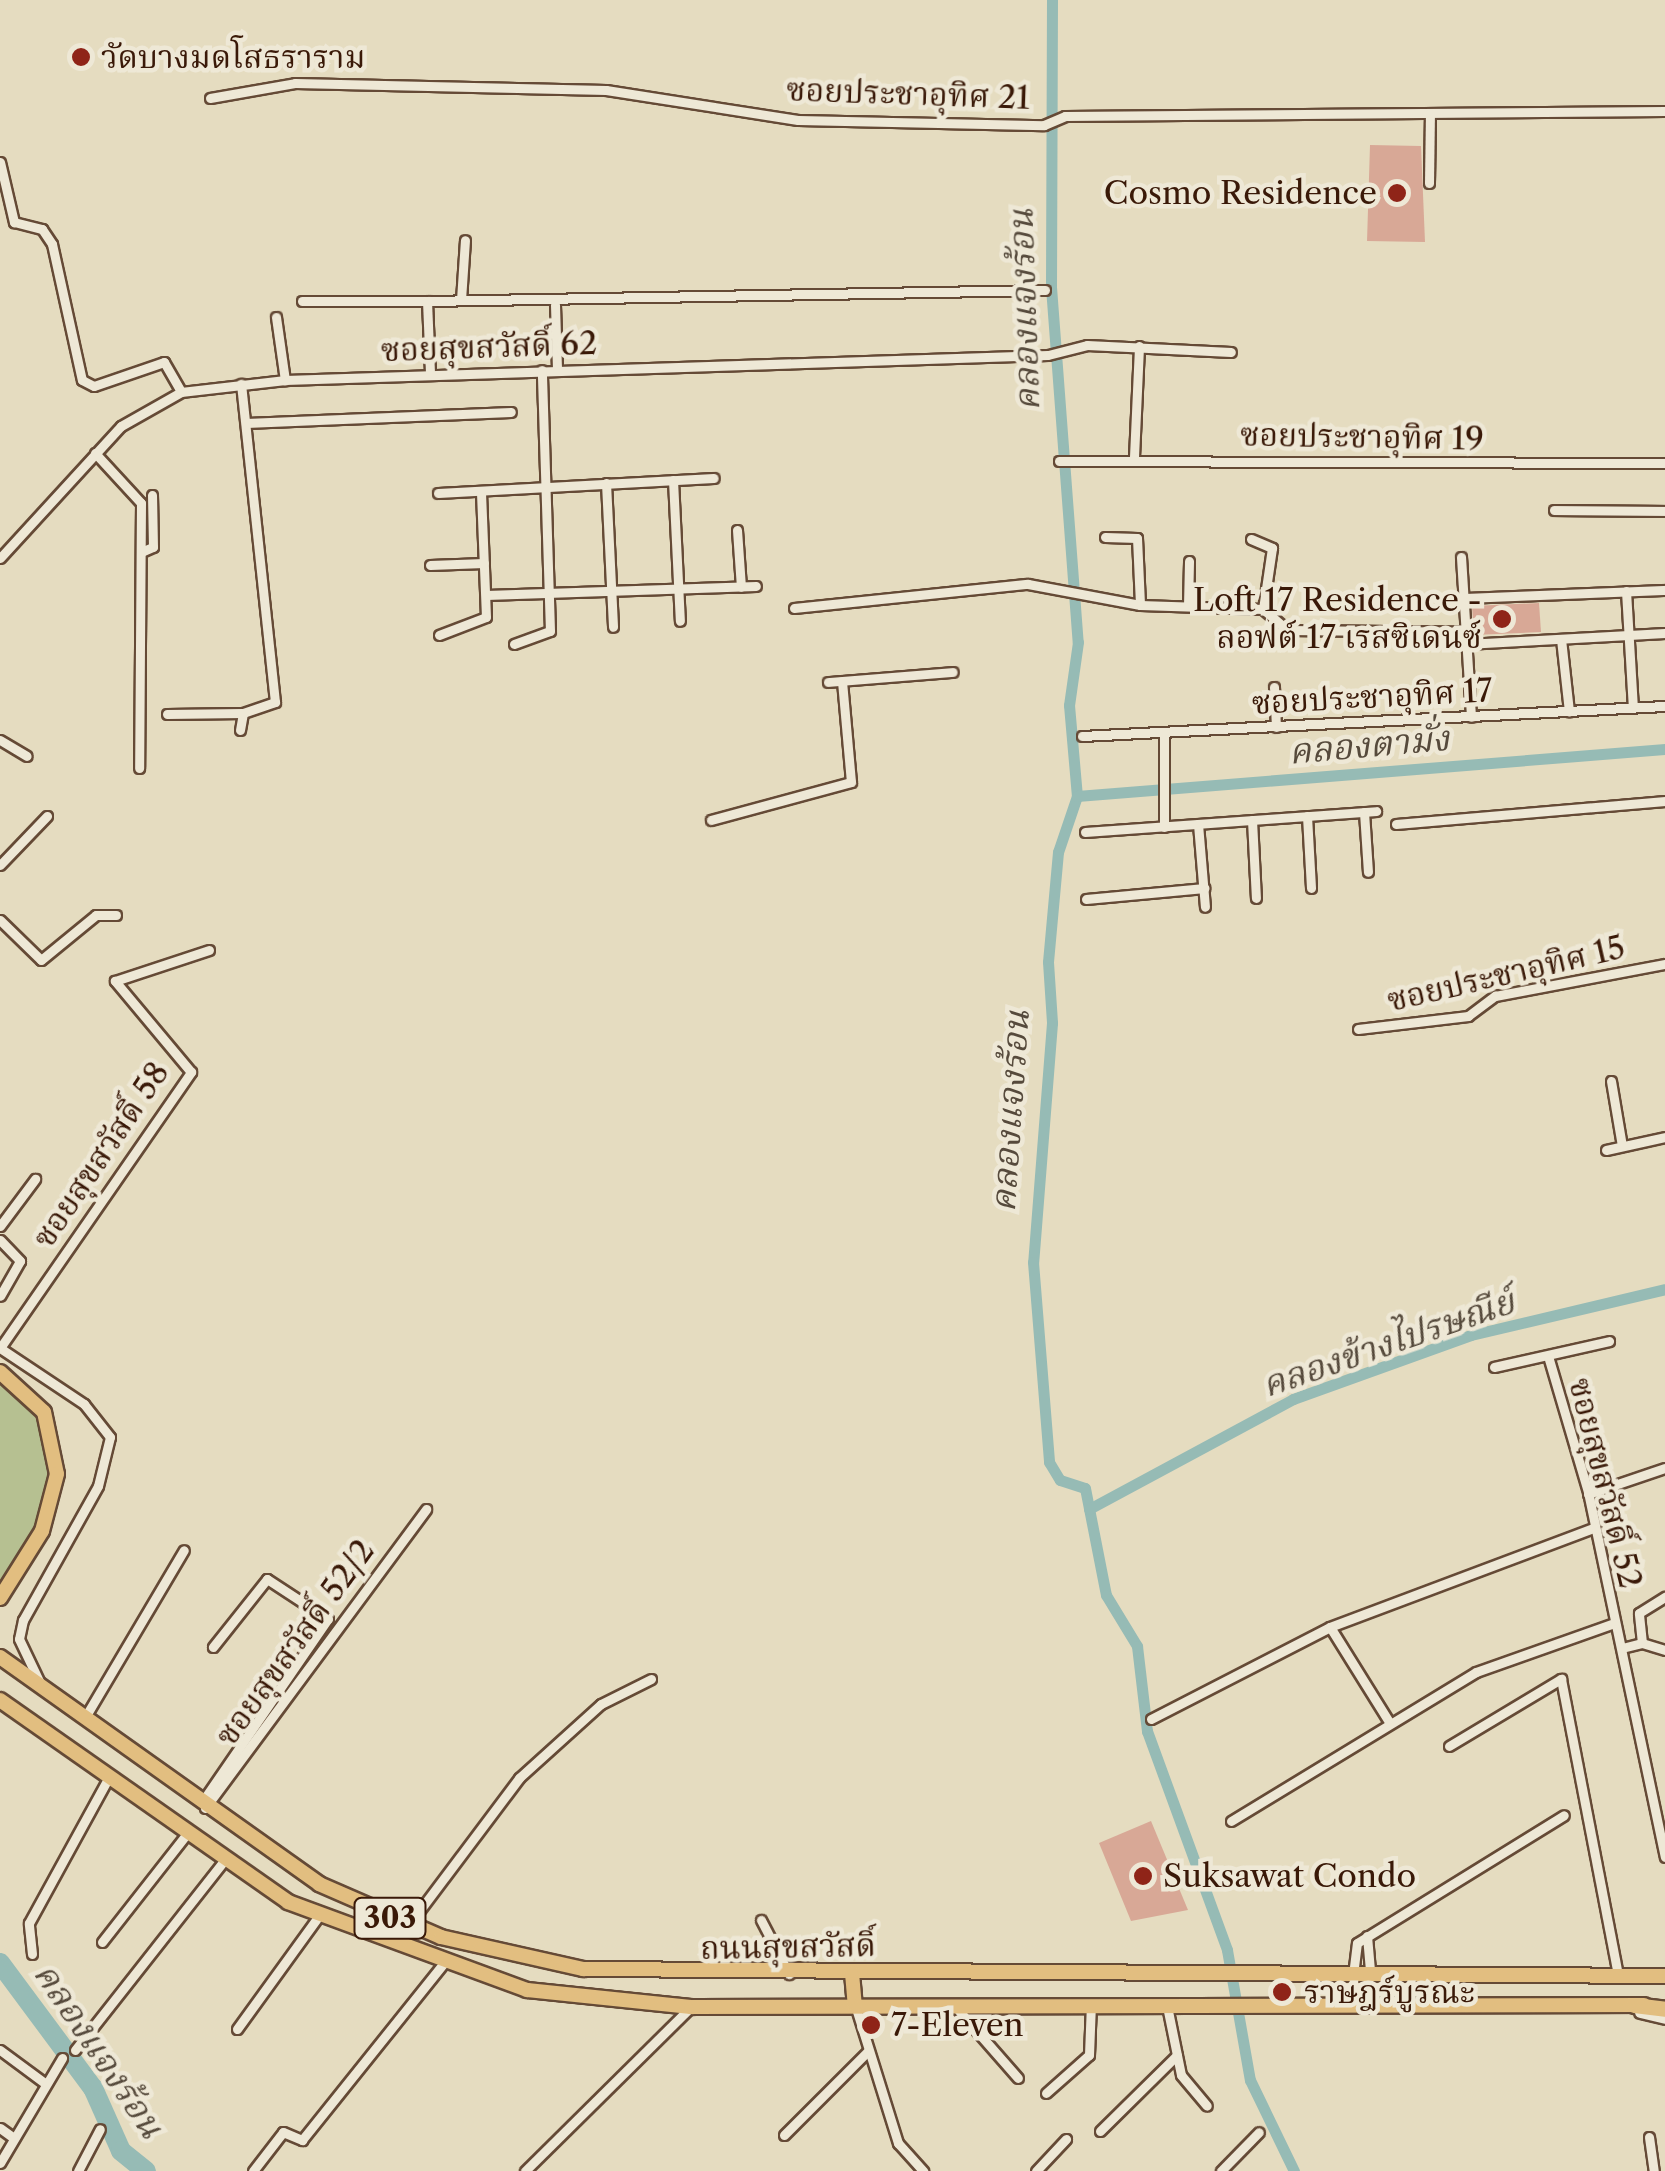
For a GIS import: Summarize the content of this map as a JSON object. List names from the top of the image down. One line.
{"streets":{"main road":["303","ถนนสุขสวัสดิ์"],"street":["ซอยประชาอุทิศ 21","ซอยสุขสวัสดิ์ 62","ซอยประชาอุทิศ 19","ซอยประชาอุทิศ 17","ซอยประชาอุทิศ 15","ซอยสุขสวัสดิ์ 58","ซอยสุขสวัสดิ์ 52","ซอยสุขสวัสดิ์ 52/2"]},"crossings":[["ซอยสุขสวัสดิ์ 52/2","ถนนสุขสวัสดิ์"]],"water":["คลองแจงร้อน","คลองตามั่ง","คลองข้างไปรษณีย์"],"places":["วัดบางมดโสธราราม","Cosmo Residence","Loft 17 Residence - ลอฟต์ 17 เรสซิเดนซ์","Suksawat Condo","ราษฎร์บูรณะ","7-Eleven"]}
